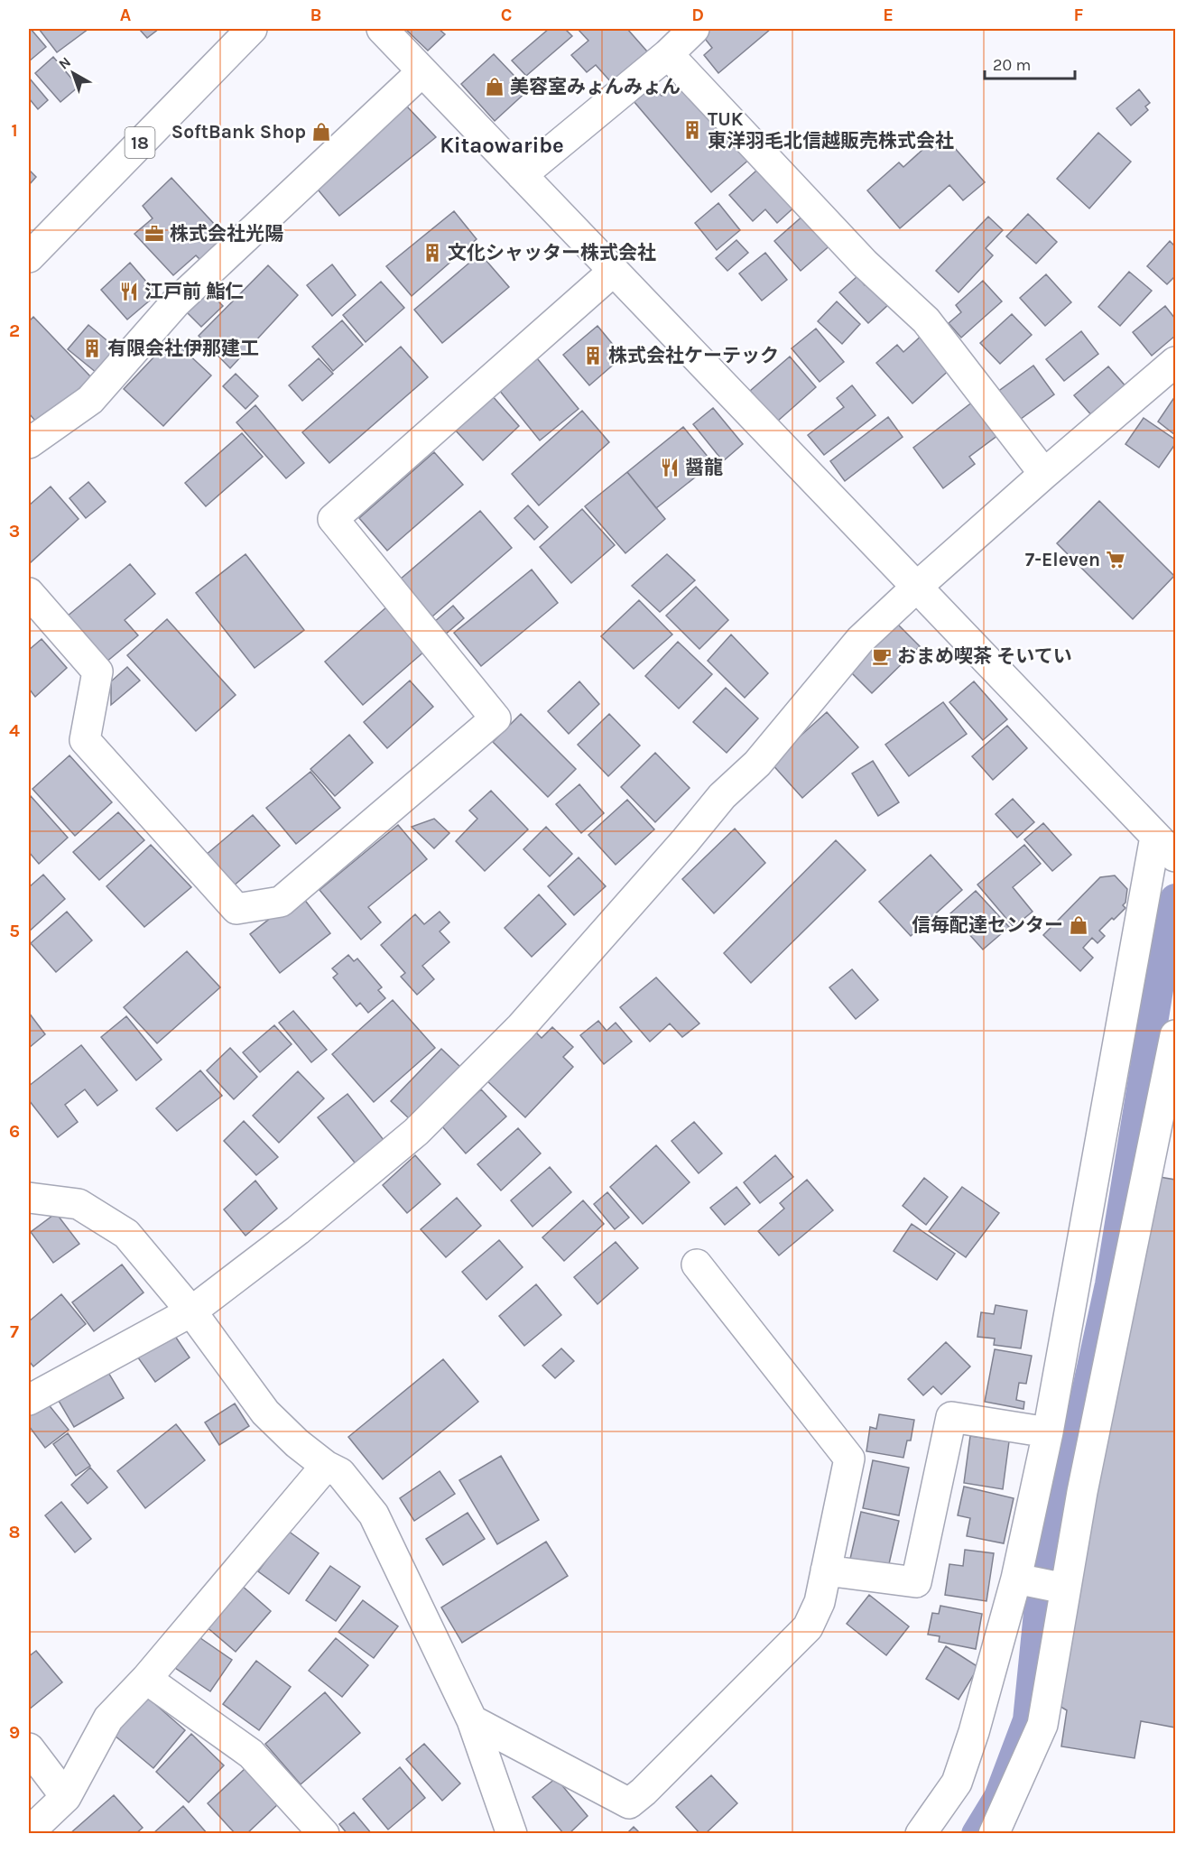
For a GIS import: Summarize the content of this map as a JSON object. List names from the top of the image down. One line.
{"streets":{"main road":["18"]},"districts":["Kitaowaribe"],"places":{"shop":["美容室みょんみょん","SoftBank Shop","信毎配達センター"],"building":["TUK 東洋羽毛北信越販売株式会社","文化シャッター株式会社","有限会社伊那建工","株式会社ケーテック"],"office":["株式会社光陽"],"restaurant":["江戸前 鮨仁","醤龍"],"supermarket":["7-Eleven"],"cafe":["おまめ喫茶 そいてい"]},"scale_bar":"20 m","north":"top left","grid":{"columns":["A","B","C","D","E","F"],"rows":["1","2","3","4","5","6","7","8","9"]}}
